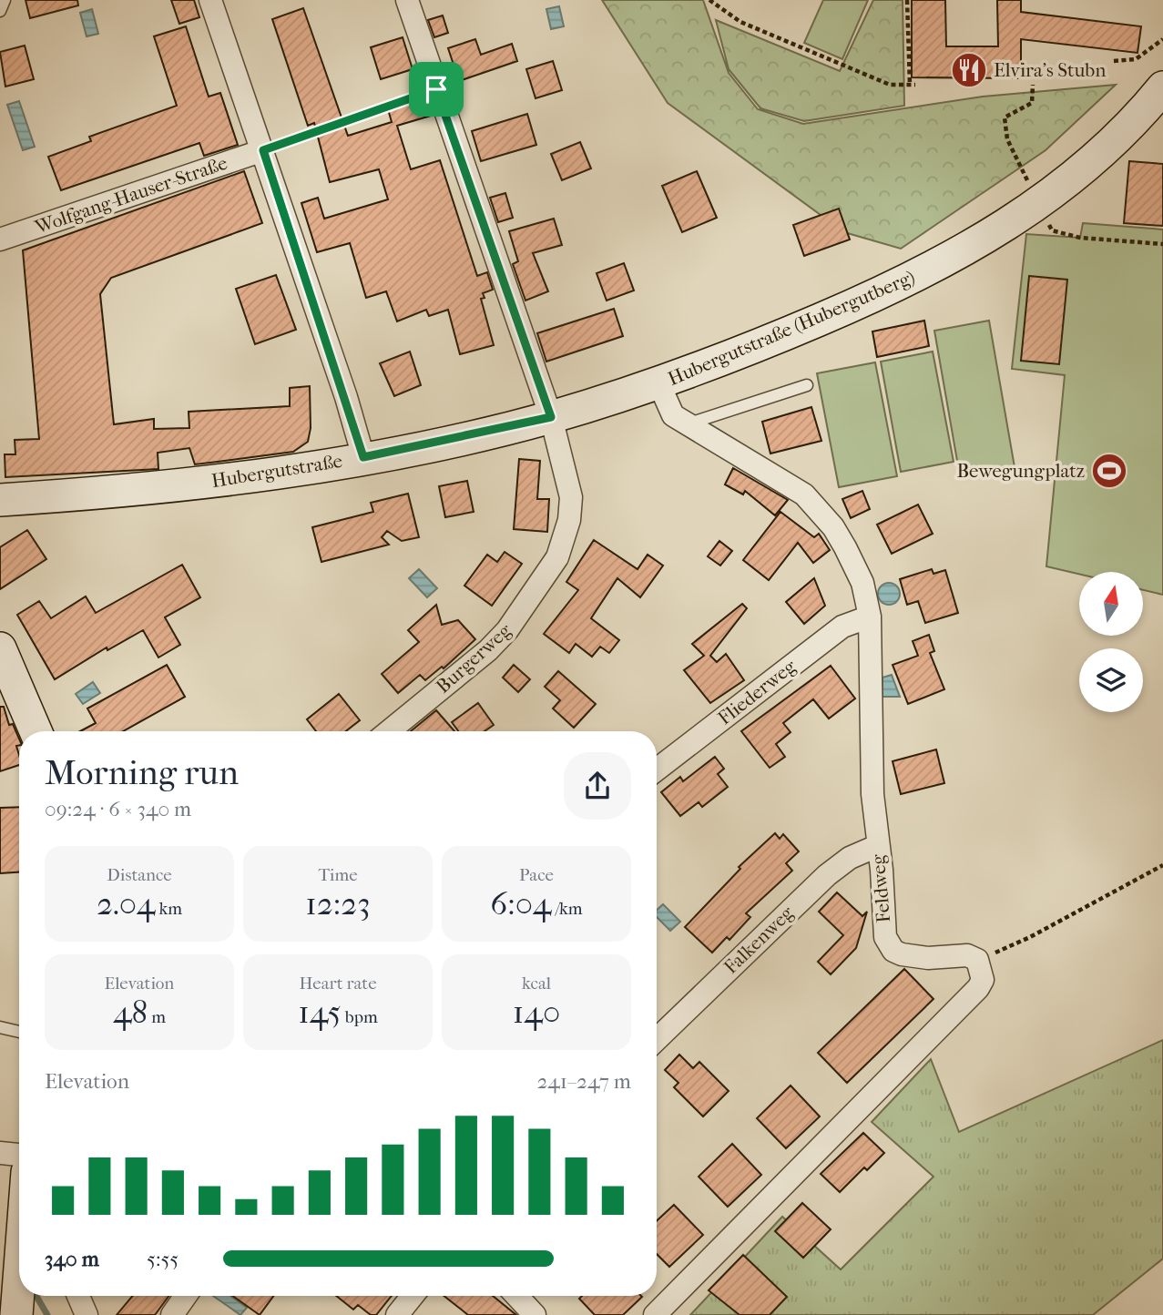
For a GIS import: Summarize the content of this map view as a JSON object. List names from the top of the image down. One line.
{"streets":{"street":["Wolfgang-Hauser-Straße","Hubergutstraße (Hubergutberg)","Hubergutstraße","Burgerweg","Fliederweg","Feldweg","Falkenweg"]},"crossings":[["Hubergutstraße (Hubergutberg)","Hubergutstraße"],["Hubergutstraße (Hubergutberg)","Burgerweg"],["Hubergutstraße (Hubergutberg)","Feldweg"],["Hubergutstraße","Burgerweg"],["Fliederweg","Feldweg"],["Feldweg","Falkenweg"]],"places":{"restaurant":["Elvira's Stubn"],"sports":["Bewegungplatz"]},"north":"top","page":{"heading":["Morning run","09:24 · 6 × 340 m"],"stats":[["Distance","2.04 km"],["Time","12:23"],["Pace","6:04 /km"],["Elevation","48 m"],["Heart rate","145 bpm"],["kcal","140"]],"chart":["Elevation","241–247 m"],"list":[{"name":"340 m","note":"5:55"}]}}
